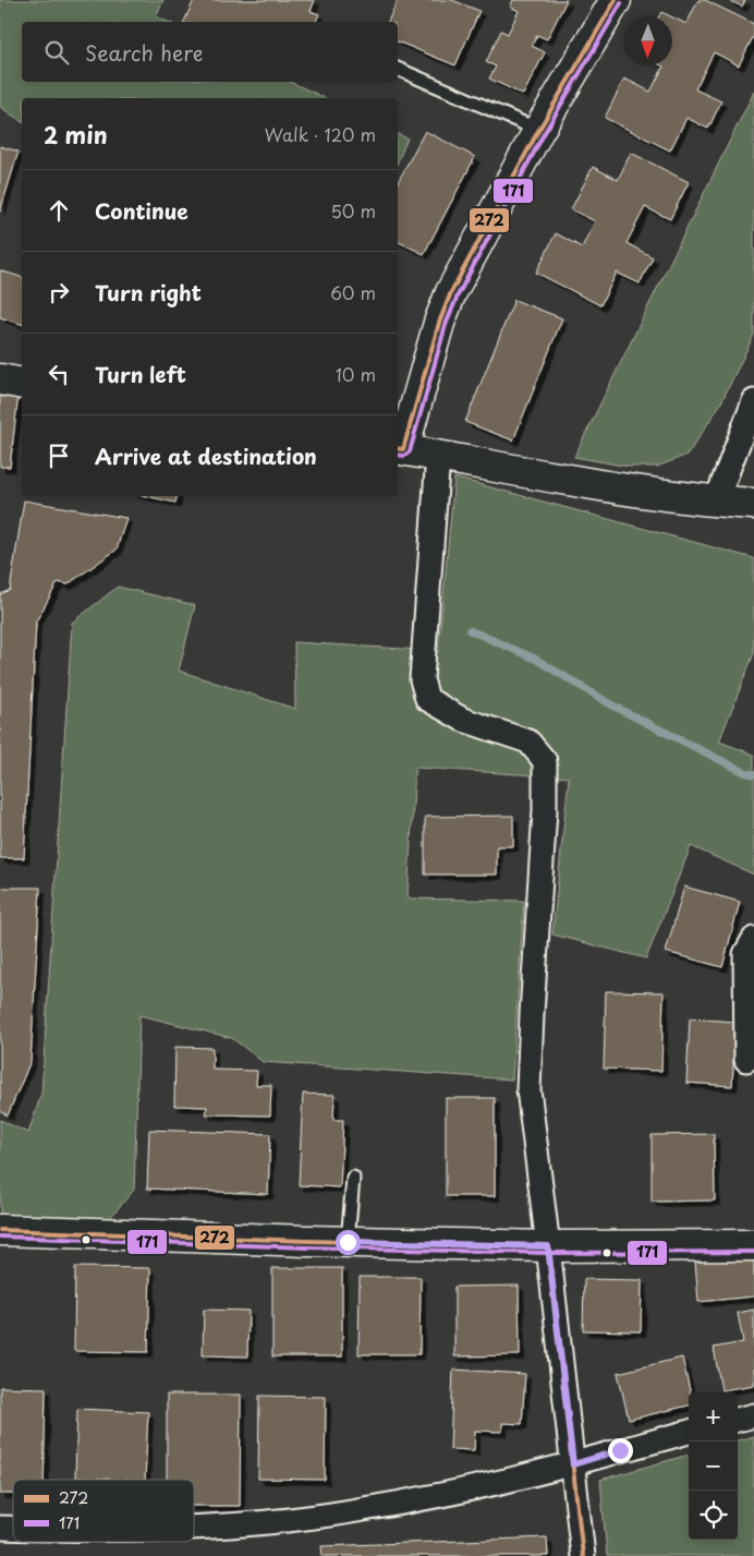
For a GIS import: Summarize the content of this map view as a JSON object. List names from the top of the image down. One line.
{"lines":["transit line 272","transit line 171"],"legend":["272","171"],"north":"bottom","page":{"search":"Search here","heading":["2 min","Walk · 120 m"],"list":[["Continue","50 m"],["Turn right","60 m"],["Turn left","10 m"],"Arrive at destination"],"map_buttons":["+","−"]}}
